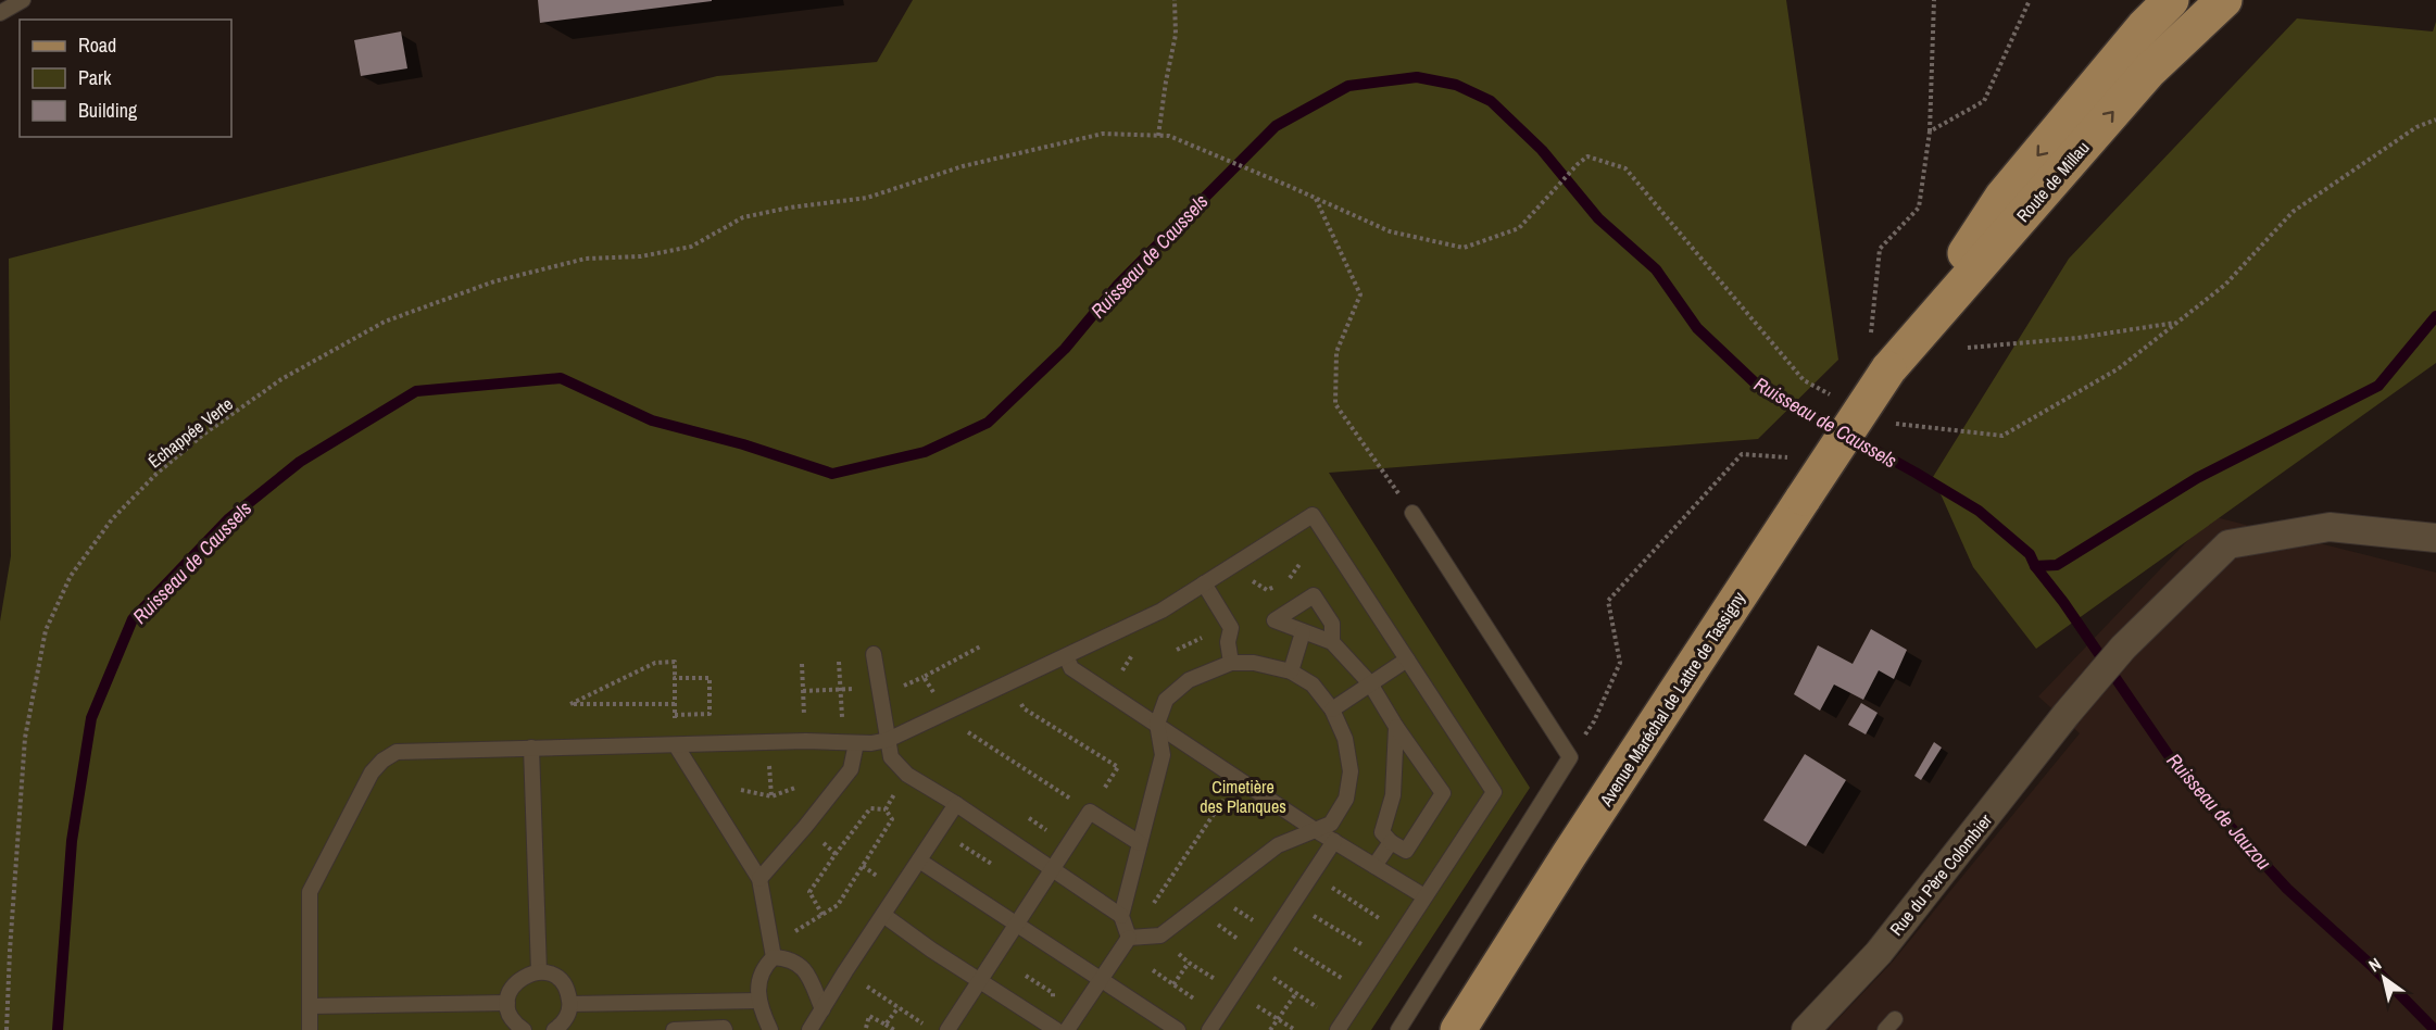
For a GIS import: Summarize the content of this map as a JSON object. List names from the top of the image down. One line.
{"streets":{"main road":["Route de Millau","Avenue Maréchal de Lattre de Tassigny"],"street":["Rue du Père Colombier"],"path":["Échappée Verte"]},"crossings":[["Route de Millau","Avenue Maréchal de Lattre de Tassigny"]],"water":["Ruisseau de Caussels","Ruisseau de Jauzou"],"parks":["Cimetière des Planques"],"legend":["Road","Park","Building"],"north":"top left"}
